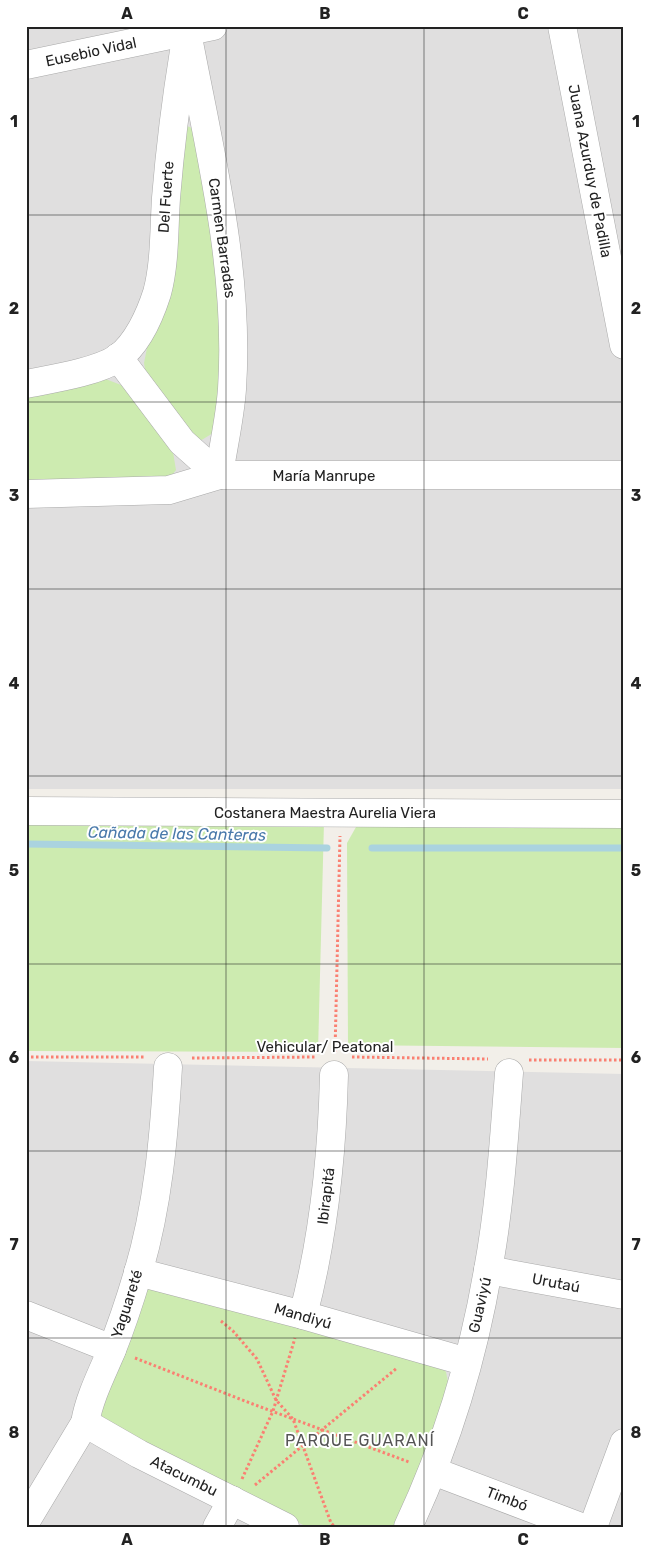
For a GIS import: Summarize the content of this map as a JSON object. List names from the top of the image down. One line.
{"streets":{"street":["Eusebio Vidal","Juana Azurduy de Padilla","Del Fuerte","Carmen Barradas","María Manrupe","Costanera Maestra Aurelia Viera","Ibirapitá","Urutaú","Yaguareté","Guaviyú","Mandiyú","Atacumbu","Timbó"],"path":["Vehicular/ Peatonal"]},"crossings":[["Eusebio Vidal","Del Fuerte"],["Eusebio Vidal","Carmen Barradas"],["Del Fuerte","Carmen Barradas"],["Carmen Barradas","María Manrupe"],["Vehicular/ Peatonal","Ibirapitá"],["Vehicular/ Peatonal","Yaguareté"],["Vehicular/ Peatonal","Guaviyú"],["Ibirapitá","Mandiyú"],["Urutaú","Guaviyú"],["Yaguareté","Mandiyú"],["Yaguareté","Atacumbu"],["Guaviyú","Mandiyú"],["Guaviyú","Timbó"]],"districts":["PARQUE GUARANÍ"],"water":["Cañada de las Canteras"],"grid":{"columns":["A","B","C"],"rows":["1","2","3","4","5","6","7","8"]}}
